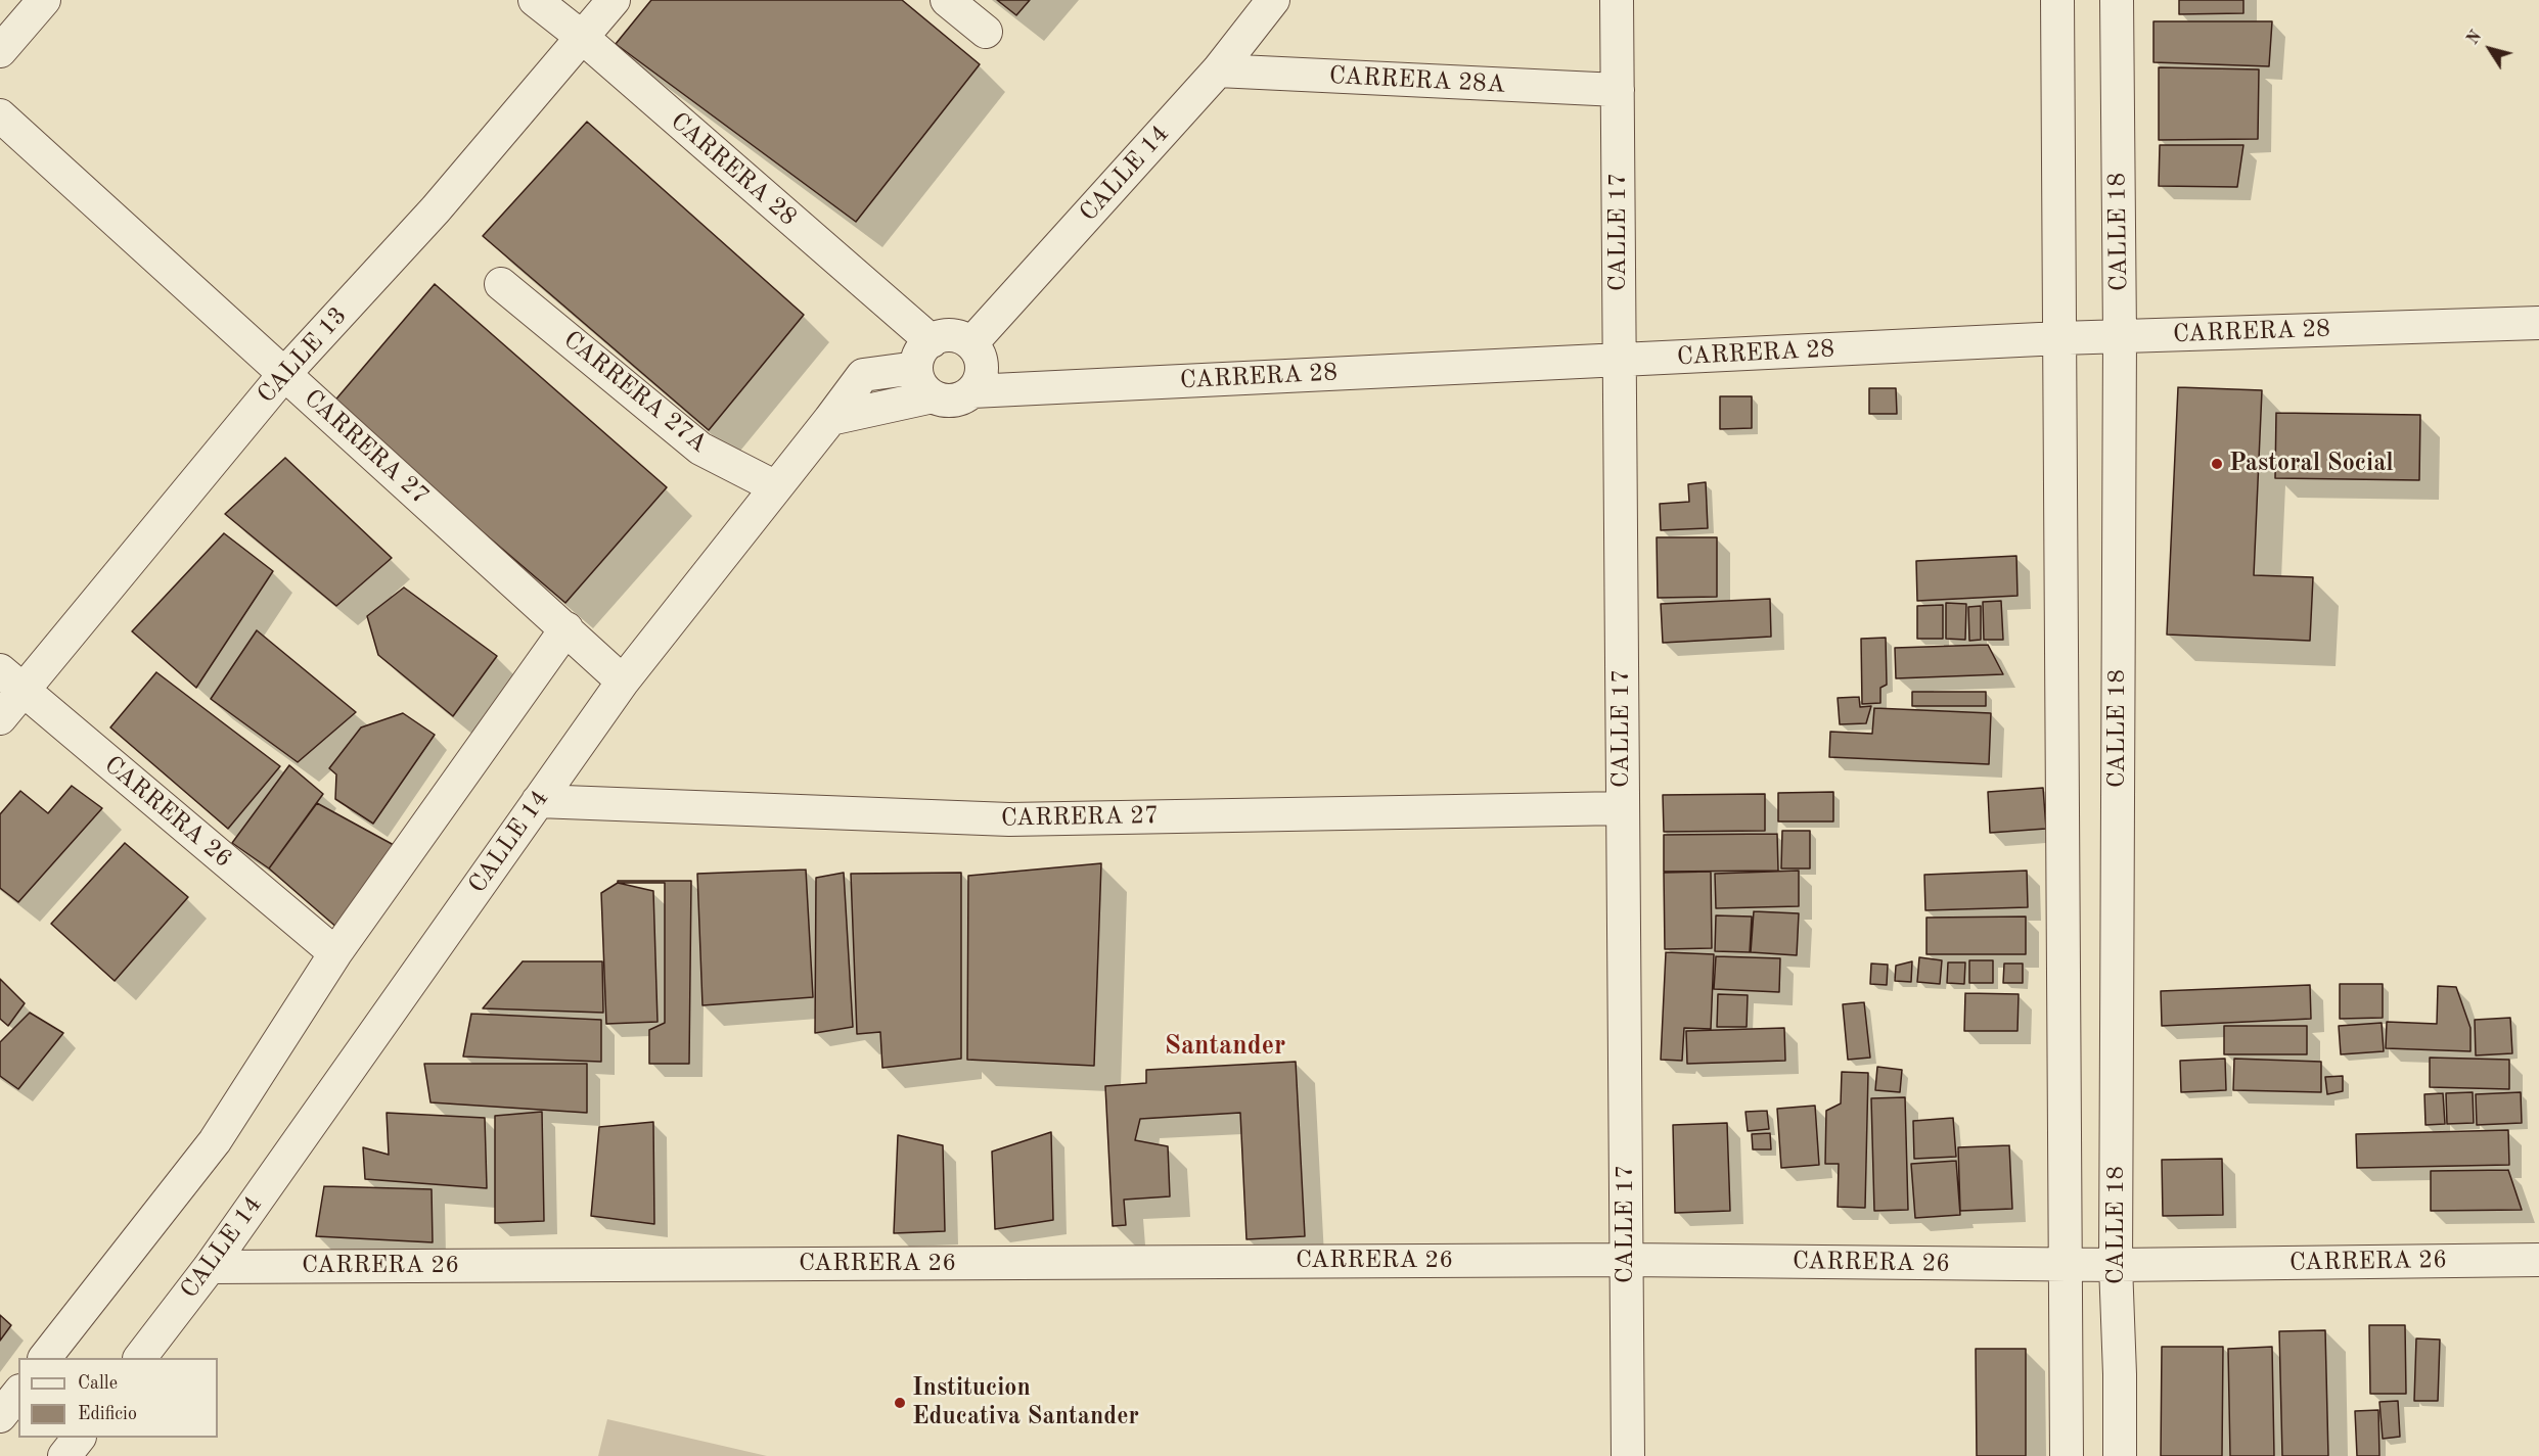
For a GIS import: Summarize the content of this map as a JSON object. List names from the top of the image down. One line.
{"streets":{"street":["CARRERA 28A","CARRERA 28","CALLE 14","CALLE 17","CALLE 18","CALLE 13","CARRERA 27A","CARRERA 27","CARRERA 26"]},"crossings":[["CARRERA 28A","CALLE 14"],["CARRERA 28A","CALLE 17"],["CARRERA 28","CALLE 14"],["CARRERA 28","CALLE 17"],["CARRERA 28","CALLE 18"],["CARRERA 28","CALLE 13"],["CALLE 14","CARRERA 27A"],["CALLE 14","CARRERA 27"],["CALLE 14","CARRERA 26"],["CALLE 17","CARRERA 27"],["CALLE 17","CARRERA 26"],["CALLE 18","CARRERA 26"],["CALLE 13","CARRERA 27"],["CALLE 13","CARRERA 26"]],"districts":["Santander"],"places":["Pastoral Social","Institucion Educativa Santander"],"legend":["Calle","Edificio"],"north":"top left"}
